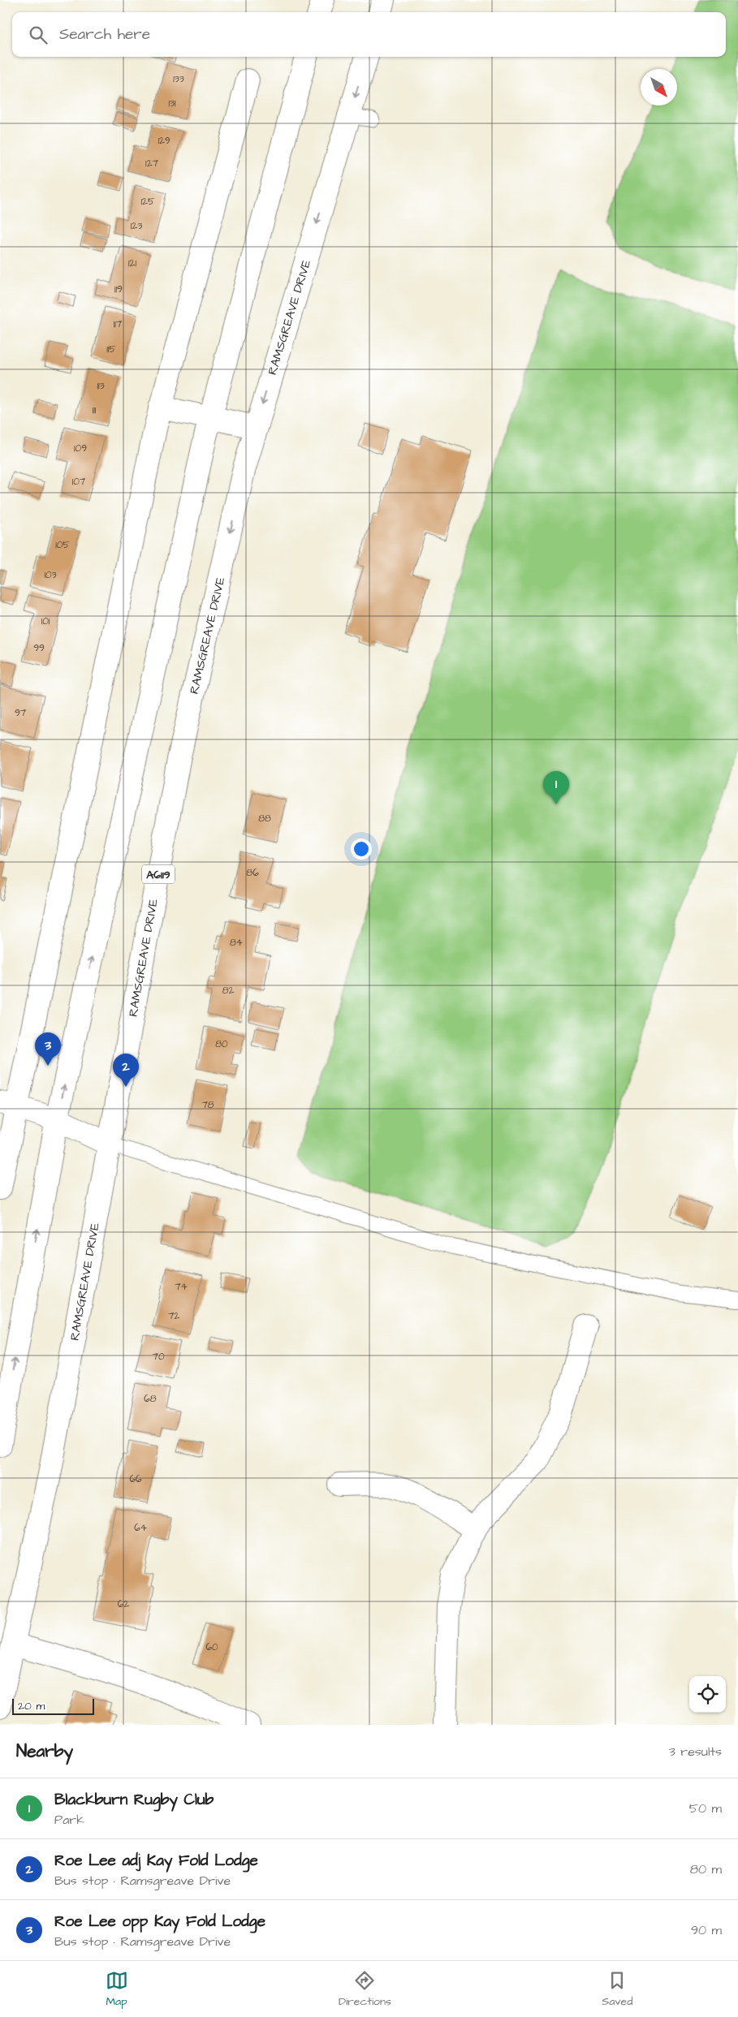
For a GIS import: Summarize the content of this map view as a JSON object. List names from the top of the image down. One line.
{"streets":{"main road":["RAMSGREAVE DRIVE","A6119"]},"house_numbers":["133","131","129","127","125","123","121","119","117","115","113","111","109","107","105","103","101","99","97","88","86","84","82","80","78","74","72","70","68","66","64","62","60"],"scale_bar":"20 m","north":"bottom right","page":{"search":"Search here","pins":["1","3","2"],"scale":"20 m","heading":["Nearby","3 results"],"list":[{"mark":"1","name":"Blackburn Rugby Club","note":"Park","value":"50 m"},{"mark":"2","name":"Roe Lee adj Kay Fold Lodge","note":"Bus stop · Ramsgreave Drive","value":"80 m"},{"mark":"3","name":"Roe Lee opp Kay Fold Lodge","note":"Bus stop · Ramsgreave Drive","value":"90 m"}],"nav":["Map","Directions","Saved"]}}
